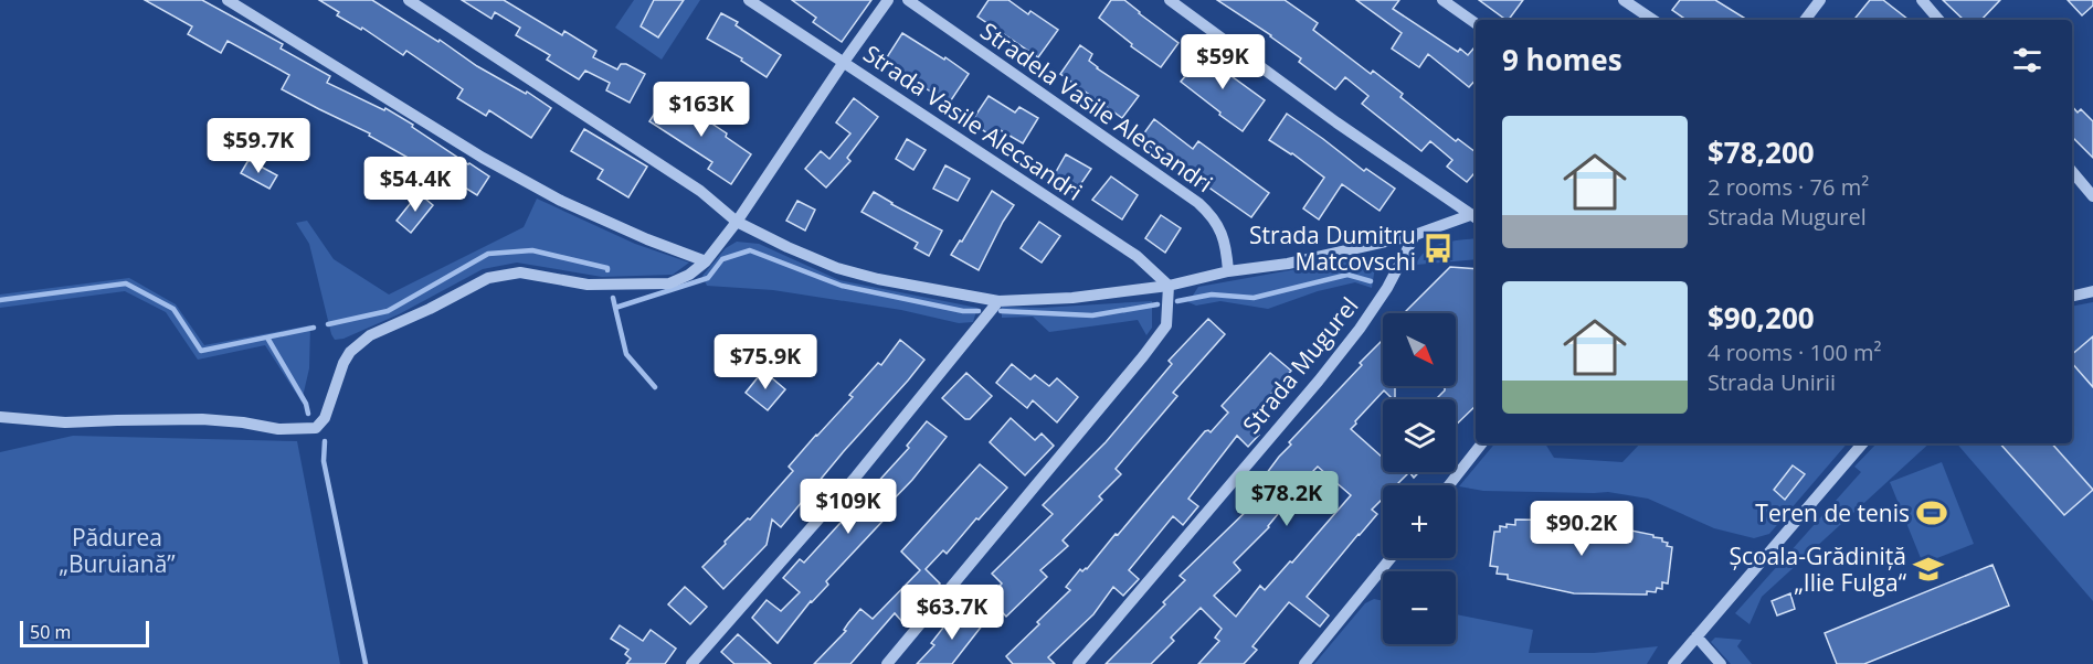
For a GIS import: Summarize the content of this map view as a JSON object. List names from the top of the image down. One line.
{"streets":{"street":["Stradela Vasile Alecsandri","Strada Vasile Alecsandri","Strada Mugurel"]},"parks":["Pădurea „Buruiană”"],"places":{"bus stop":["Strada Dumitru Matcovschi"],"sports":["Teren de tenis"],"school or university":["Școala-Grădiniță „Ilie Fulga“"]},"scale_bar":"50 m","north":"bottom right","page":{"heading":"9 homes","price":["$59K","$163K","$59.7K","$54.4K","$75.9K","$78.2K","$109K","$90.2K","$63.7K"],"list":[{"name":"$78,200","note":"2 rooms · 76 m² · Strada Mugurel"},{"name":"$90,200","note":"4 rooms · 100 m² · Strada Unirii"}],"map_buttons":["+","−"],"scale":"50 m"}}
